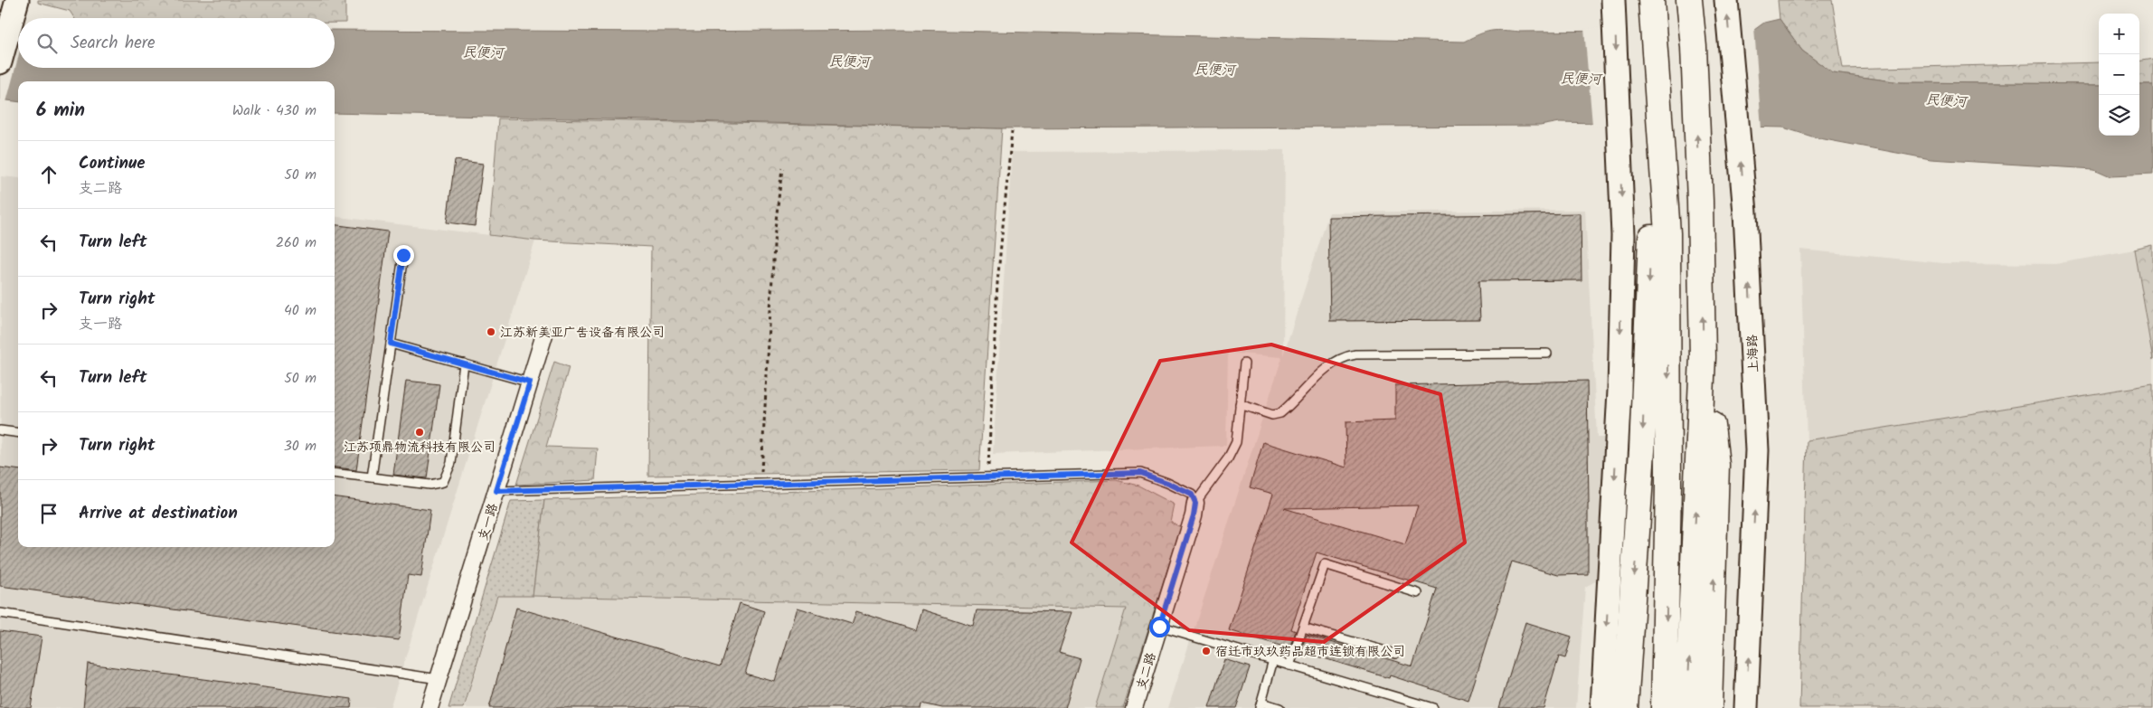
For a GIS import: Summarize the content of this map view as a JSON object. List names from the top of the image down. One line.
{"streets":{"main road":["上海路"],"street":["支一路","支二路"]},"water":["民便河"],"places":["江苏新美亚广告设备有限公司","江苏项鼎物流科技有限公司","宿迁市玖玖药品超市连锁有限公司"],"page":{"map_buttons":["+","−"],"search":"Search here","heading":["6 min","Walk · 430 m"],"list":[["Continue","支二路","50 m"],["Turn left","260 m"],["Turn right","支一路","40 m"],["Turn left","50 m"],["Turn right","30 m"],"Arrive at destination"]}}
